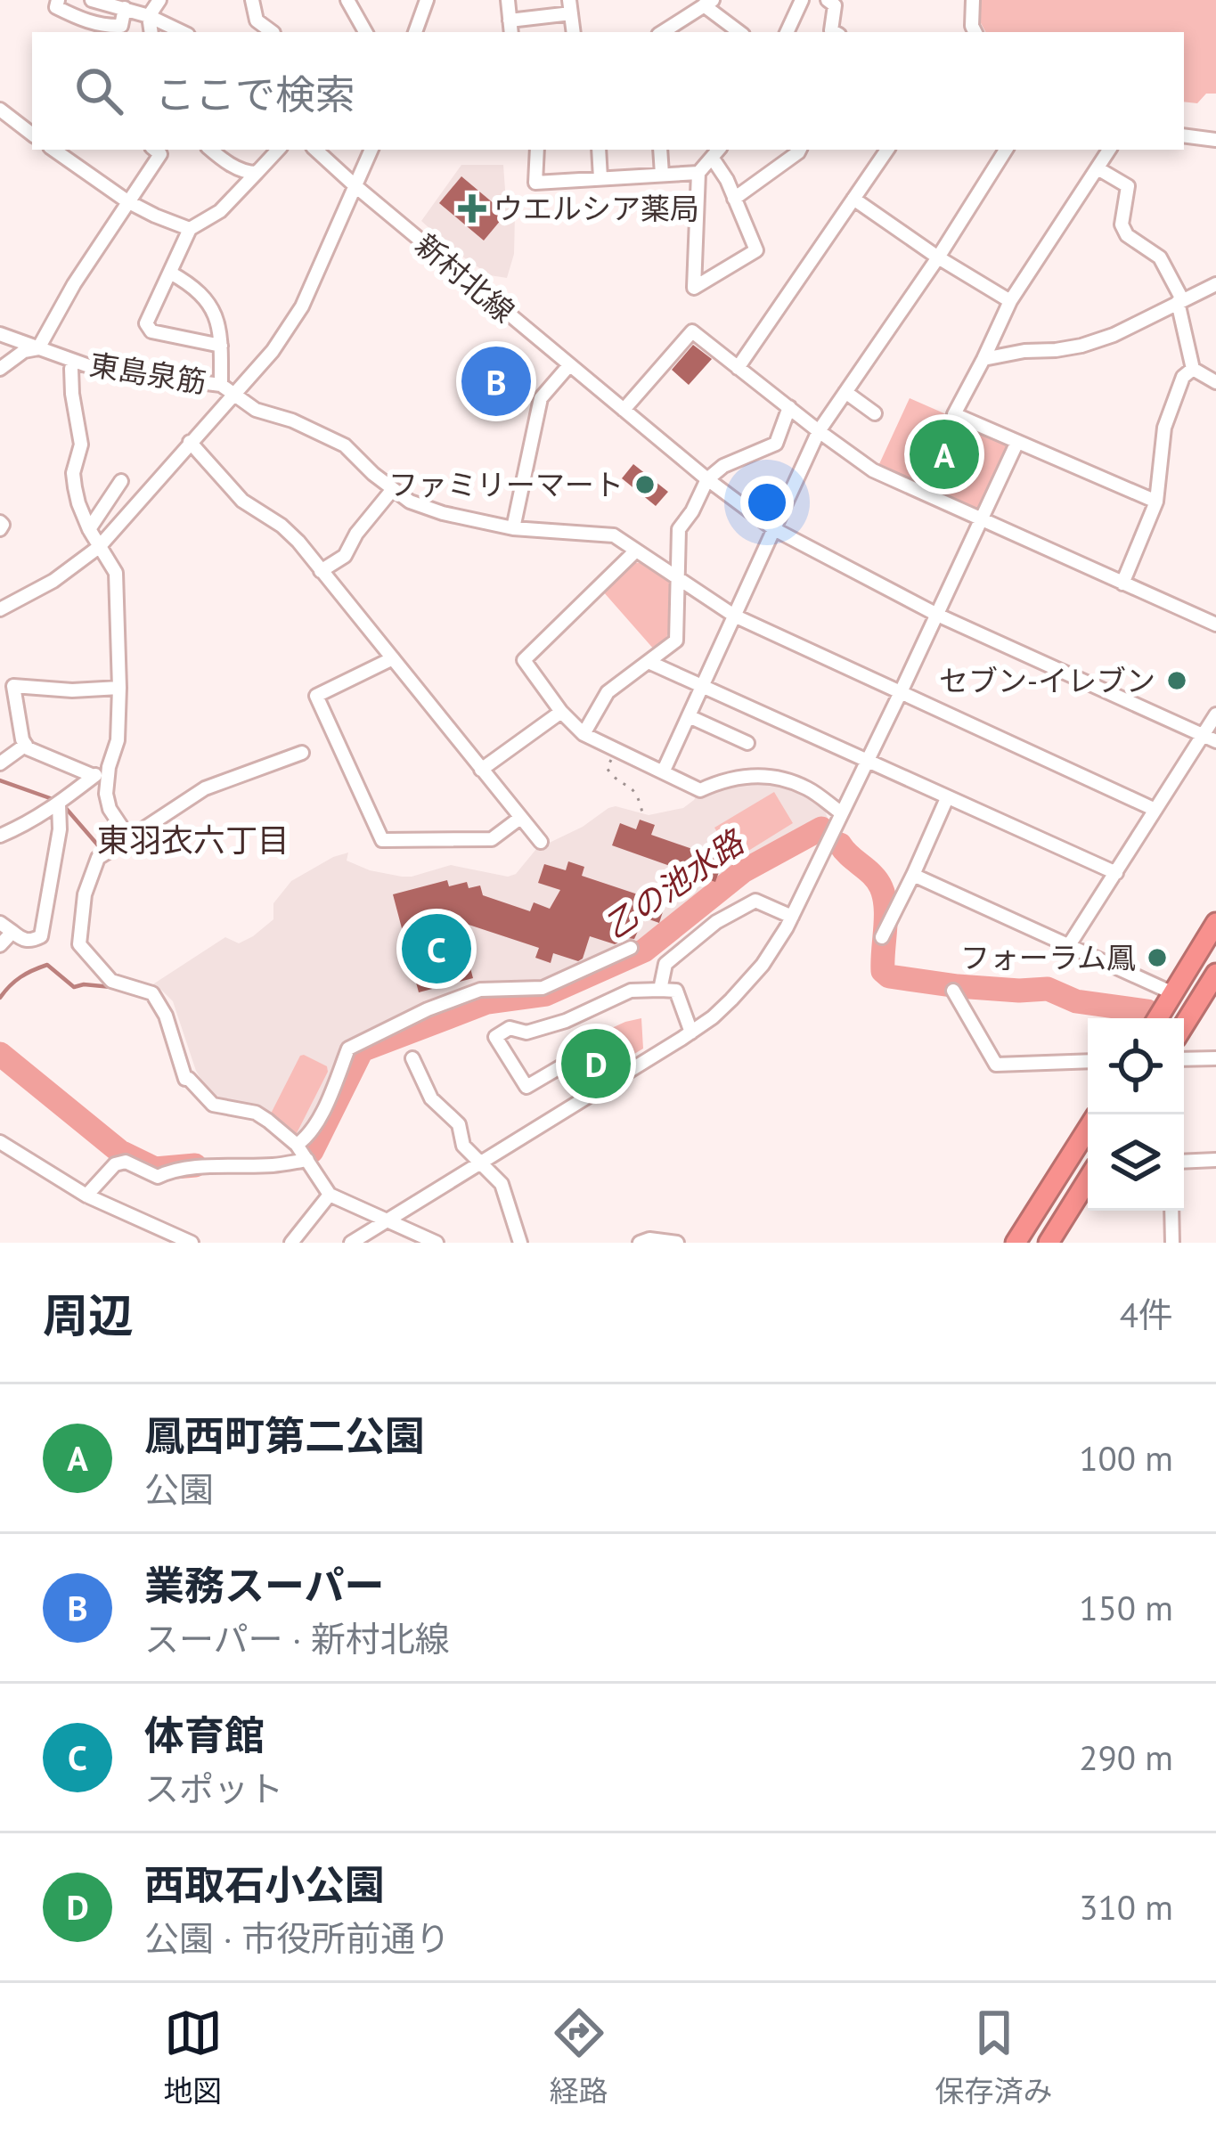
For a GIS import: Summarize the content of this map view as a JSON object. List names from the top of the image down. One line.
{"streets":{"street":["新村北線","東島泉筋"]},"districts":["東羽衣六丁目"],"water":["乙の池水路"],"places":{"health":["ウエルシア薬局"],"other":["ファミリーマート","セブン-イレブン","フォーラム鳳"]},"page":{"search":"ここで検索","pins":["B","A","C","D"],"heading":["周辺","4件"],"list":[{"mark":"A","name":"鳳西町第二公園","note":"公園","value":"100 m"},{"mark":"B","name":"業務スーパー","note":"スーパー · 新村北線","value":"150 m"},{"mark":"C","name":"体育館","note":"スポット","value":"290 m"},{"mark":"D","name":"西取石小公園","note":"公園 · 市役所前通り","value":"310 m"}],"nav":["地図","経路","保存済み"]}}
